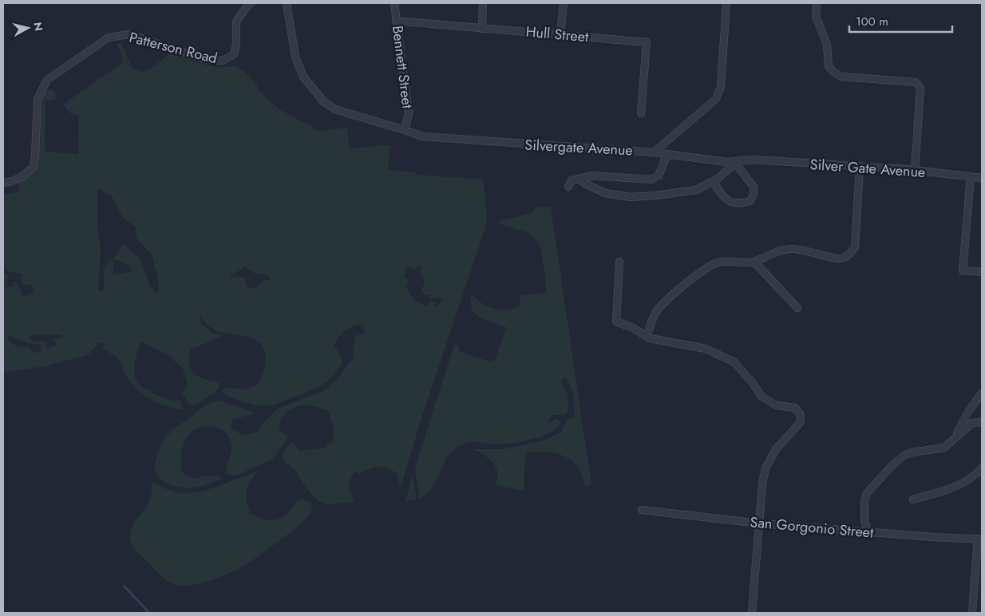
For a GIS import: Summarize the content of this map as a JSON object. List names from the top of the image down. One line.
{"streets":{"street":["Hull Street","Patterson Road","Bennett Street","Silvergate Avenue","Silver Gate Avenue","San Gorgonio Street"]},"crossings":[["Hull Street","Bennett Street"],["Bennett Street","Silvergate Avenue"],["Silvergate Avenue","Silver Gate Avenue"]],"scale_bar":"100 m","north":"right"}
